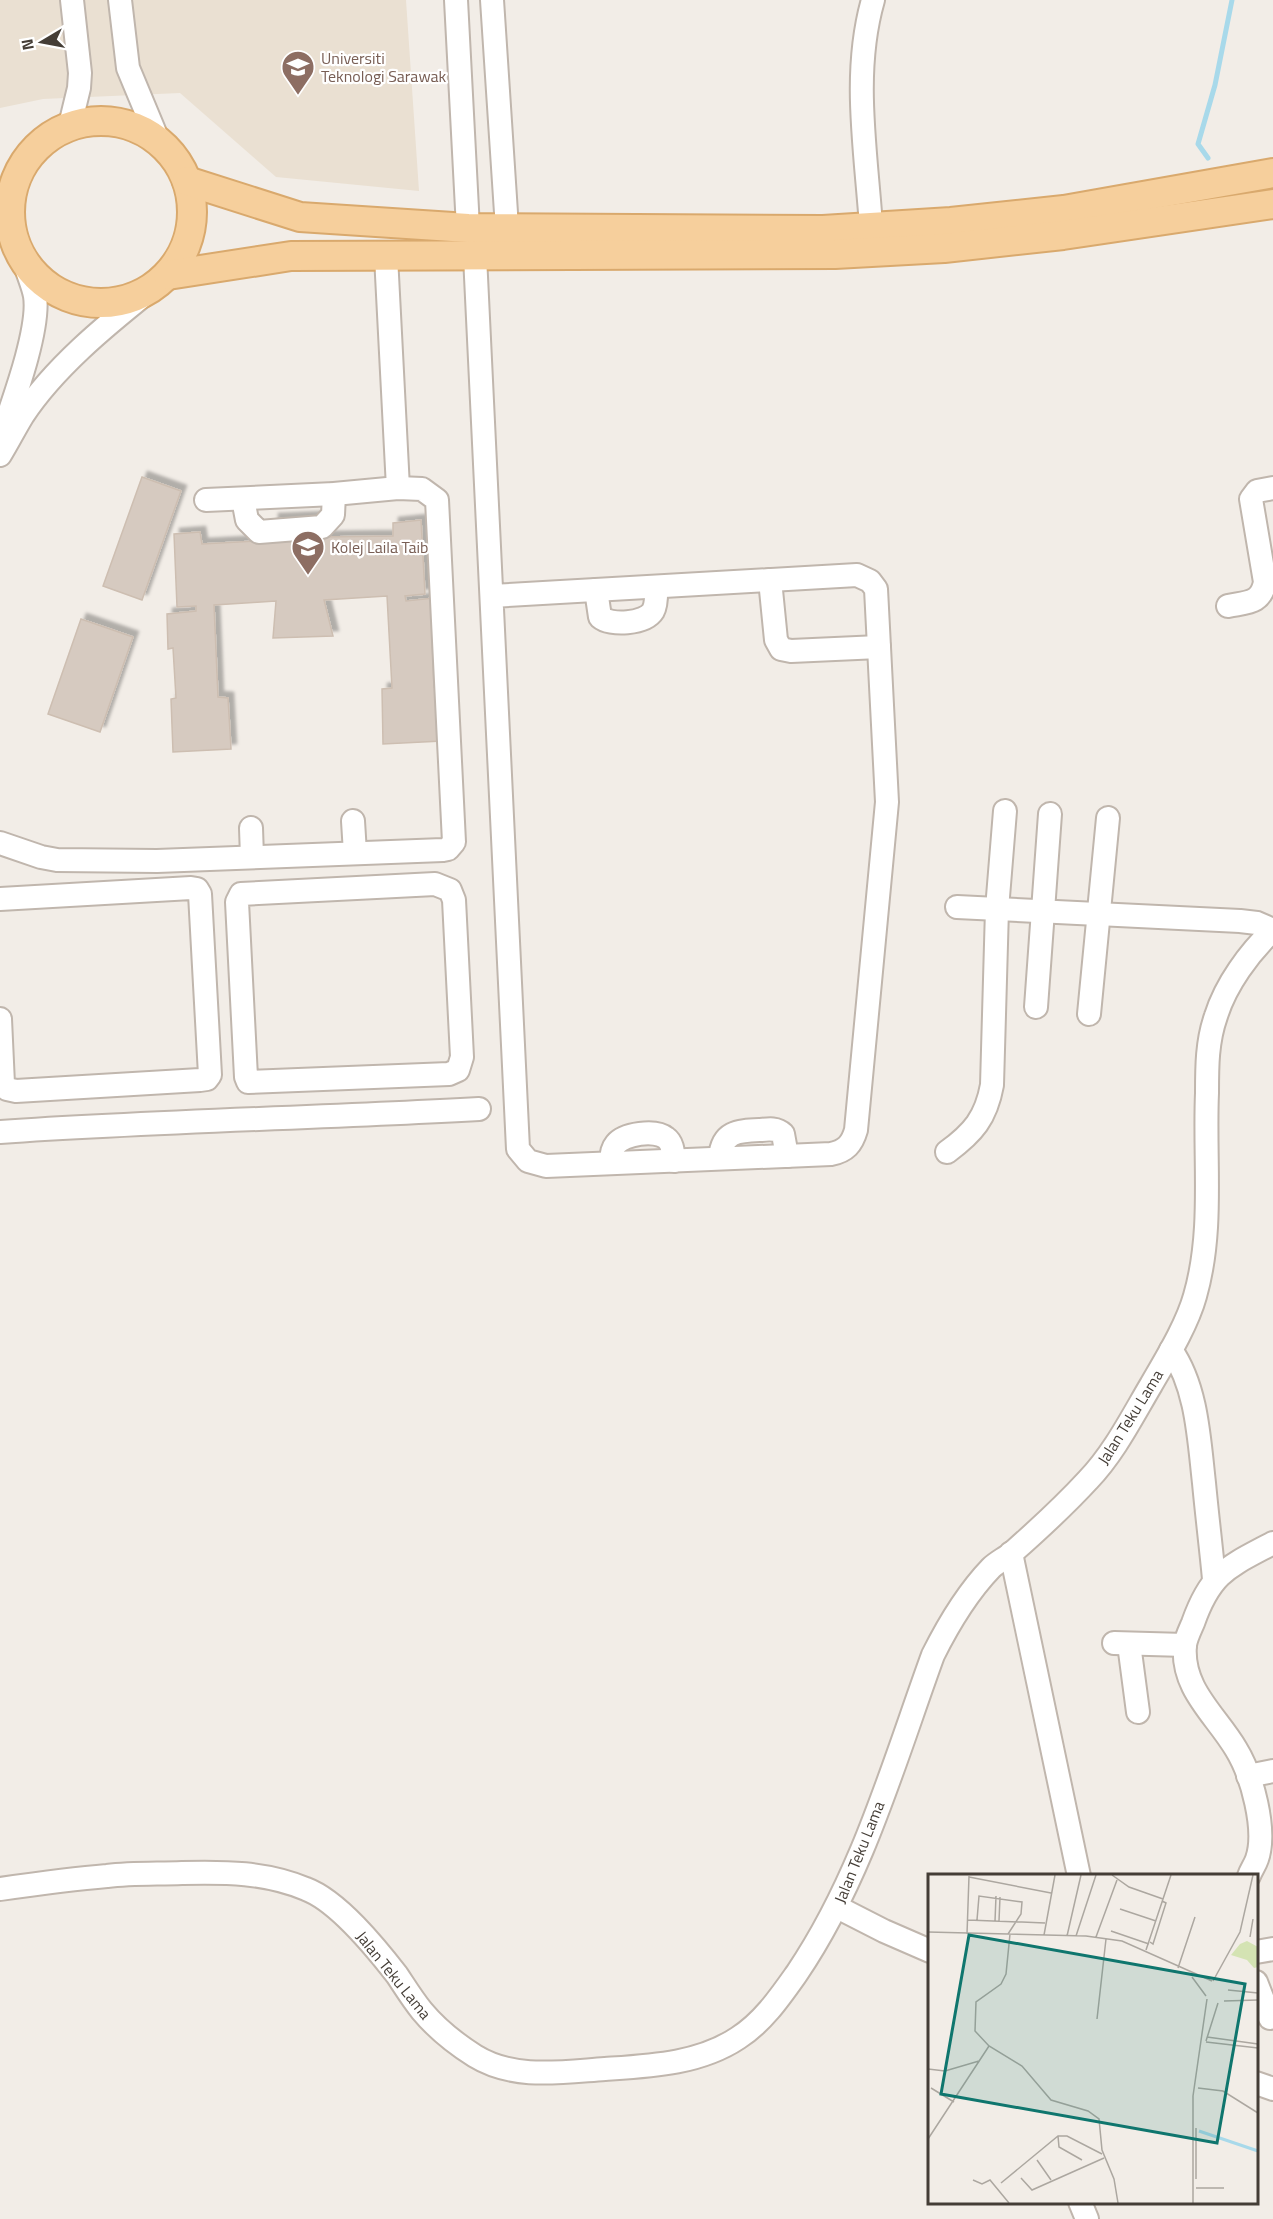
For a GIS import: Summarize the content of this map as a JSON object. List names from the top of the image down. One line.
{"streets":{"street":["Jalan Teku Lama"]},"places":{"school or university":["Universiti Teknologi Sarawak","Kolej Laila Taib"]},"north":"left"}
